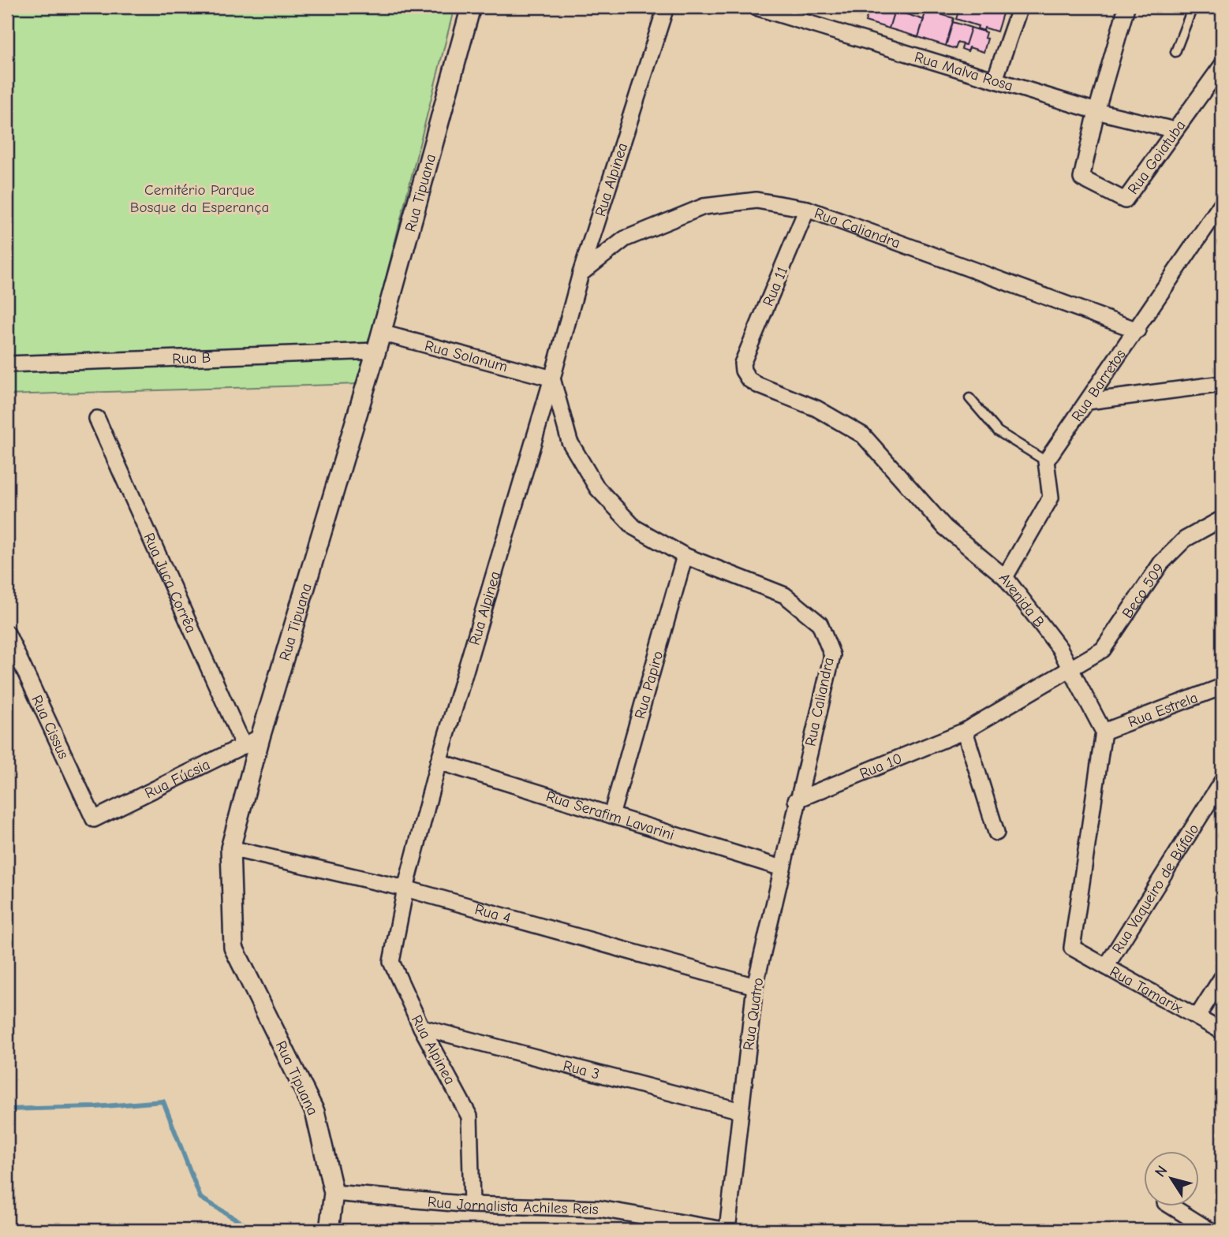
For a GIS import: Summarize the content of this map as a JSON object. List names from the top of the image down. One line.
{"streets":{"street":["Rua Malva Rosa","Rua Goiatuba","Rua Alpinea","Rua Tipuana","Rua Caliandra","Rua 11","Rua Solanum","Rua B","Rua Barretos","Rua Juca Corrêa","Beco 509","Avenida B","Rua Papiro","Rua Estrela","Rua Cissus","Rua 10","Rua Fúcsia","Rua Serafim Lavarini","Rua Vaqueiro de Búfalo","Rua 4","Rua Tamarix","Rua Quatro","Rua 3","Rua Jornalista Achiles Reis"]},"crossings":[["Rua Malva Rosa","Rua Goiatuba"],["Rua Alpinea","Rua Caliandra"],["Rua Alpinea","Rua Solanum"],["Rua Alpinea","Rua Serafim Lavarini"],["Rua Alpinea","Rua 4"],["Rua Alpinea","Rua 3"],["Rua Alpinea","Rua Jornalista Achiles Reis"],["Rua Tipuana","Rua Solanum"],["Rua Tipuana","Rua B"],["Rua Tipuana","Rua Juca Corrêa"],["Rua Tipuana","Rua Fúcsia"],["Rua Tipuana","Rua 4"],["Rua Tipuana","Rua Jornalista Achiles Reis"],["Rua Caliandra","Rua 11"],["Rua Caliandra","Rua Solanum"],["Rua Caliandra","Rua Barretos"],["Rua Caliandra","Rua Papiro"],["Rua Caliandra","Rua 10"],["Rua Caliandra","Rua Quatro"],["Rua 11","Avenida B"],["Rua Juca Corrêa","Rua Fúcsia"],["Beco 509","Avenida B"],["Beco 509","Rua 10"],["Avenida B","Rua Estrela"],["Avenida B","Rua 10"],["Avenida B","Rua Tamarix"],["Rua Papiro","Rua Serafim Lavarini"],["Rua Estrela","Rua Tamarix"],["Rua Cissus","Rua Fúcsia"],["Rua 10","Rua Quatro"],["Rua Serafim Lavarini","Rua Quatro"],["Rua Vaqueiro de Búfalo","Rua Tamarix"],["Rua 4","Rua Quatro"],["Rua Quatro","Rua 3"],["Rua Quatro","Rua Jornalista Achiles Reis"]],"parks":["Cemitério Parque Bosque da Esperança"],"north":"top left"}
